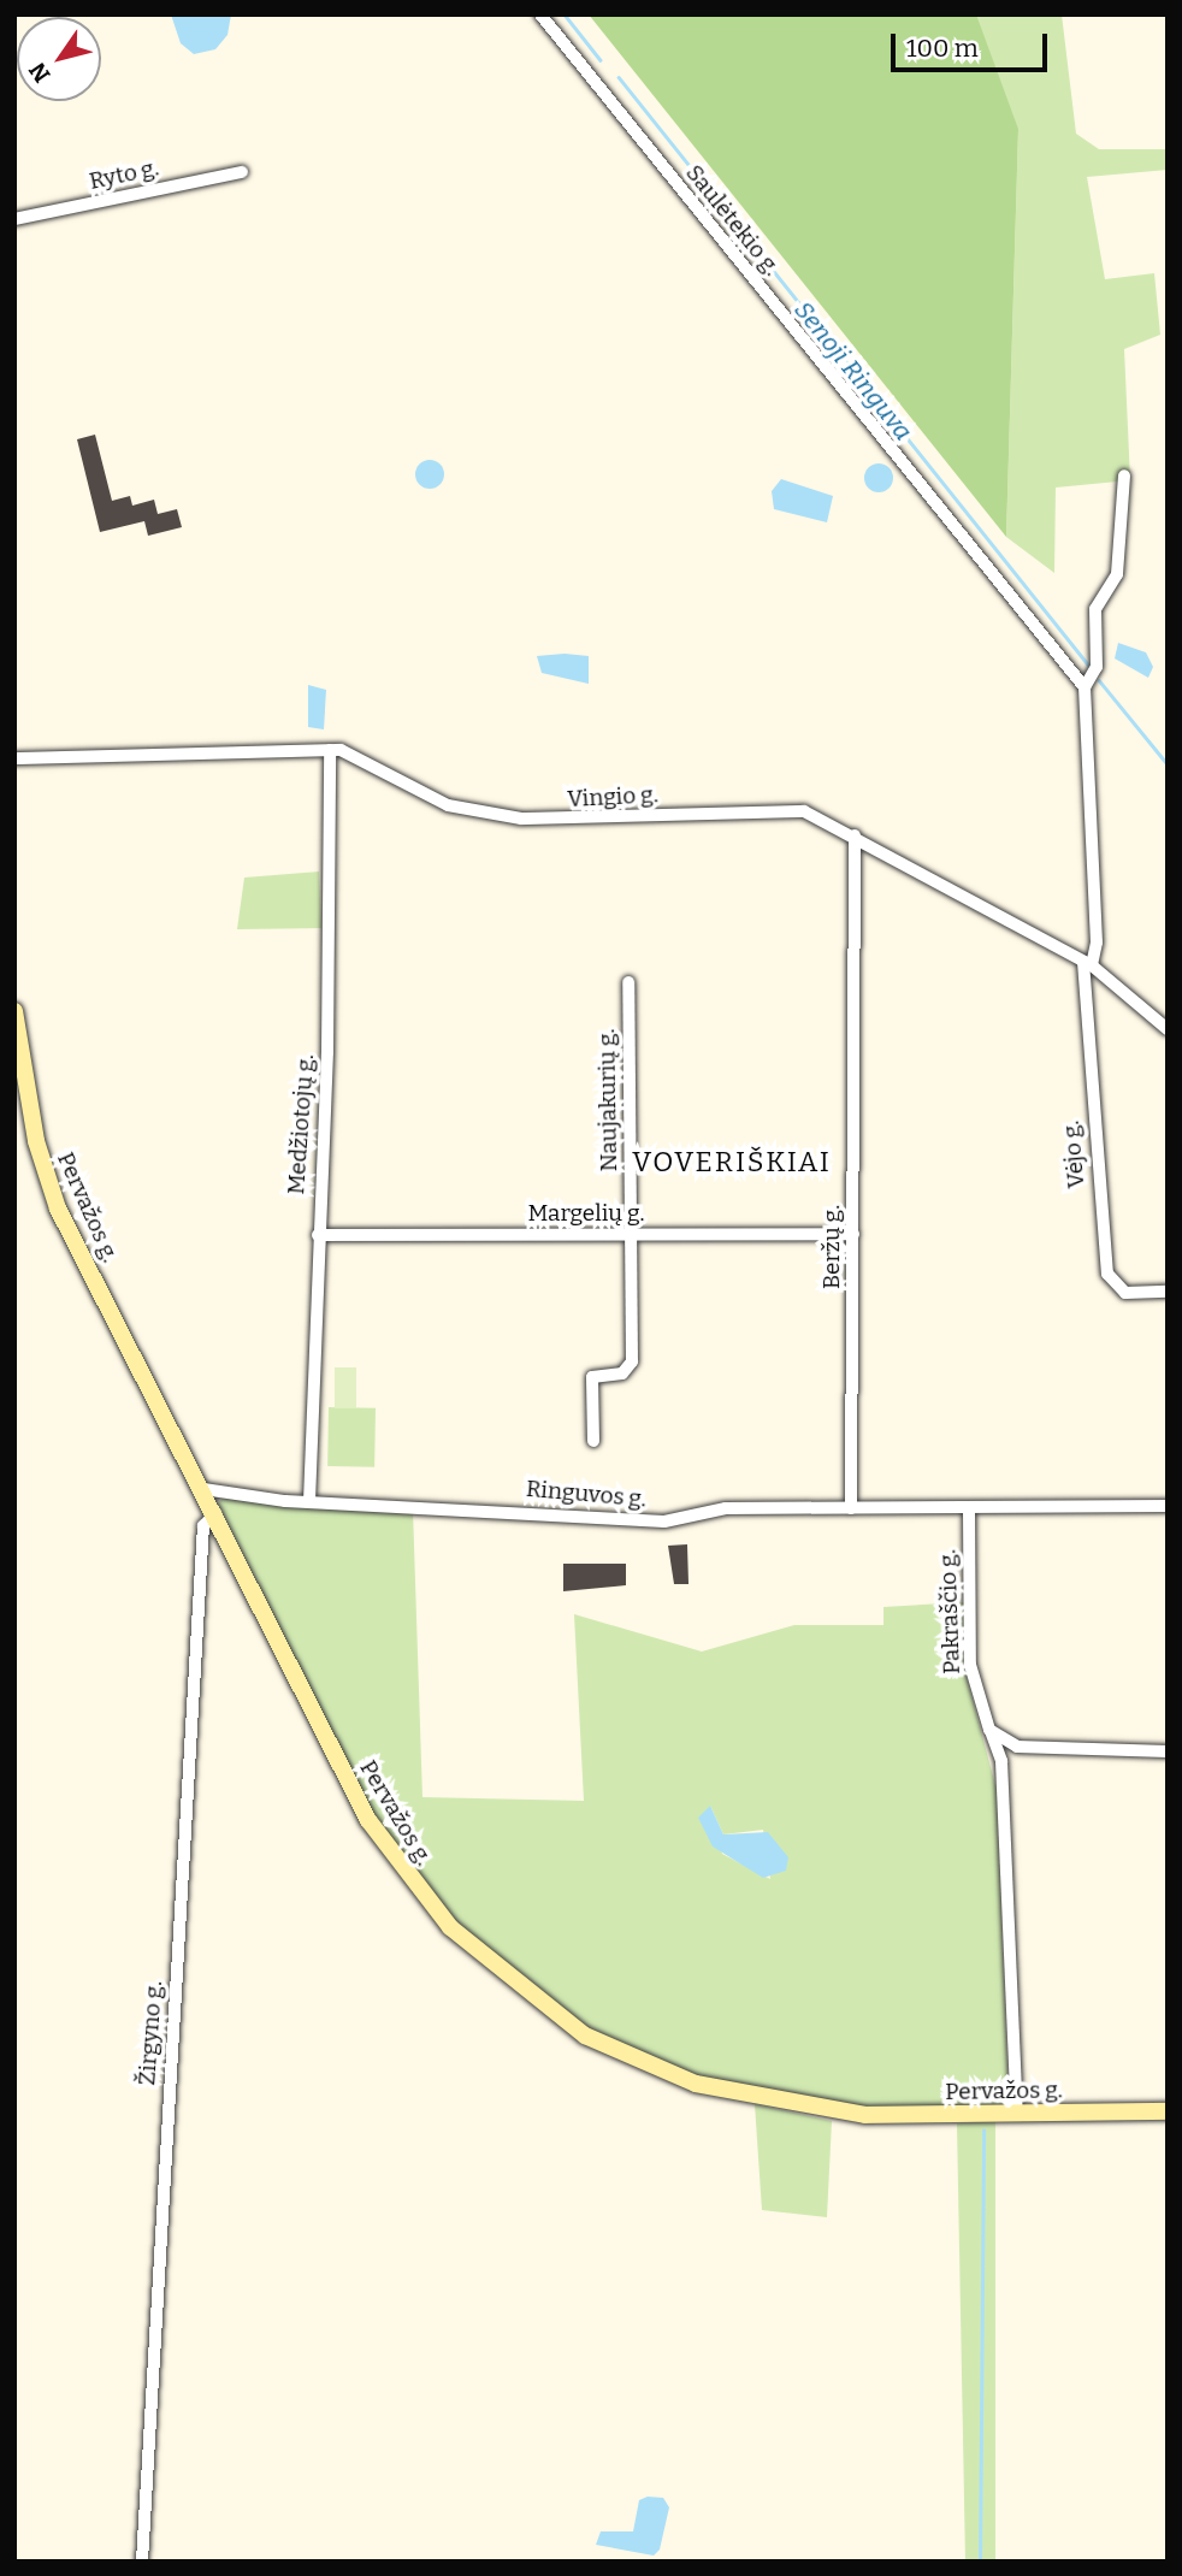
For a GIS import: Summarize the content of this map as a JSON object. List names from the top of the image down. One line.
{"streets":{"main road":["Pervažos g."],"street":["Ryto g.","Saulėtekio g.","Vingio g.","Naujakurių g.","Medžiotojų g.","Vėjo g.","Margelių g.","Beržų g.","Ringuvos g.","Pakraščio g.","Žirgyno g."]},"crossings":[["Saulėtekio g.","Vėjo g."],["Vingio g.","Medžiotojų g."],["Vingio g.","Vėjo g."],["Vingio g.","Beržų g."],["Naujakurių g.","Margelių g."],["Medžiotojų g.","Margelių g."],["Medžiotojų g.","Ringuvos g."],["Pervažos g.","Ringuvos g."],["Pervažos g.","Pakraščio g."],["Pervažos g.","Žirgyno g."],["Margelių g.","Beržų g."],["Beržų g.","Ringuvos g."],["Ringuvos g.","Pakraščio g."]],"districts":["VOVERIŠKIAI"],"water":["Senoji Ringuva"],"scale_bar":"100 m","north":"bottom left"}
